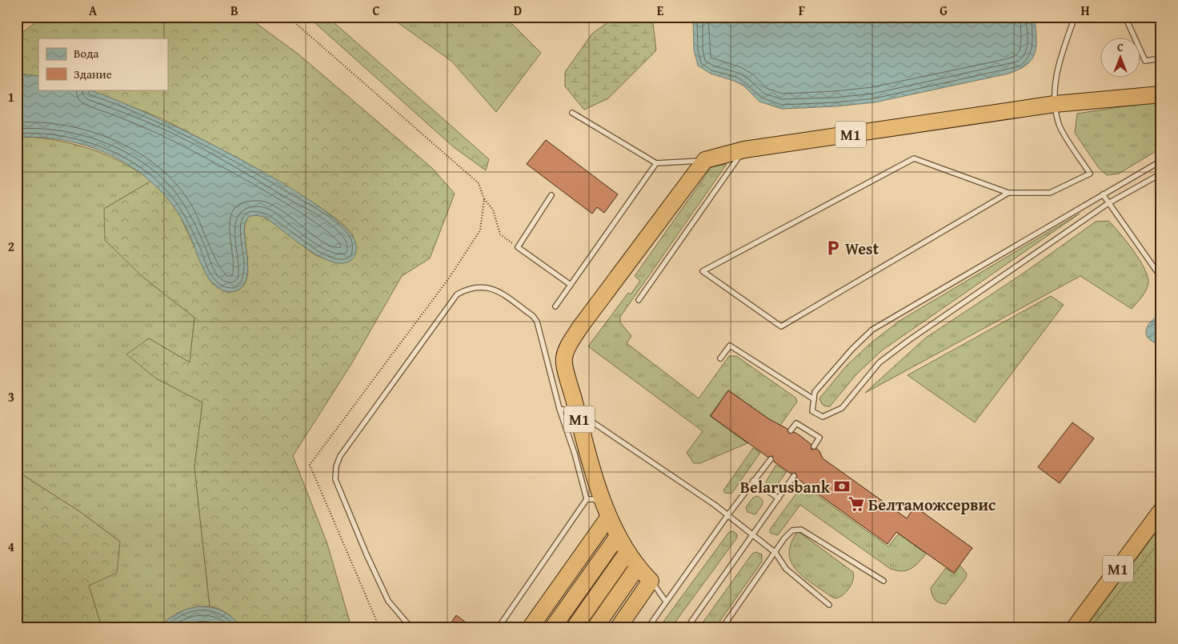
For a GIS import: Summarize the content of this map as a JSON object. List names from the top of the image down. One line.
{"streets":{"highway":["М1"]},"places":{"parking":["West"],"bank":["Belarusbank"],"supermarket":["Белтаможсервис"]},"legend":["Вода","Здание"],"north":"top","grid":{"columns":["A","B","C","D","E","F","G","H"],"rows":["1","2","3","4"]}}
